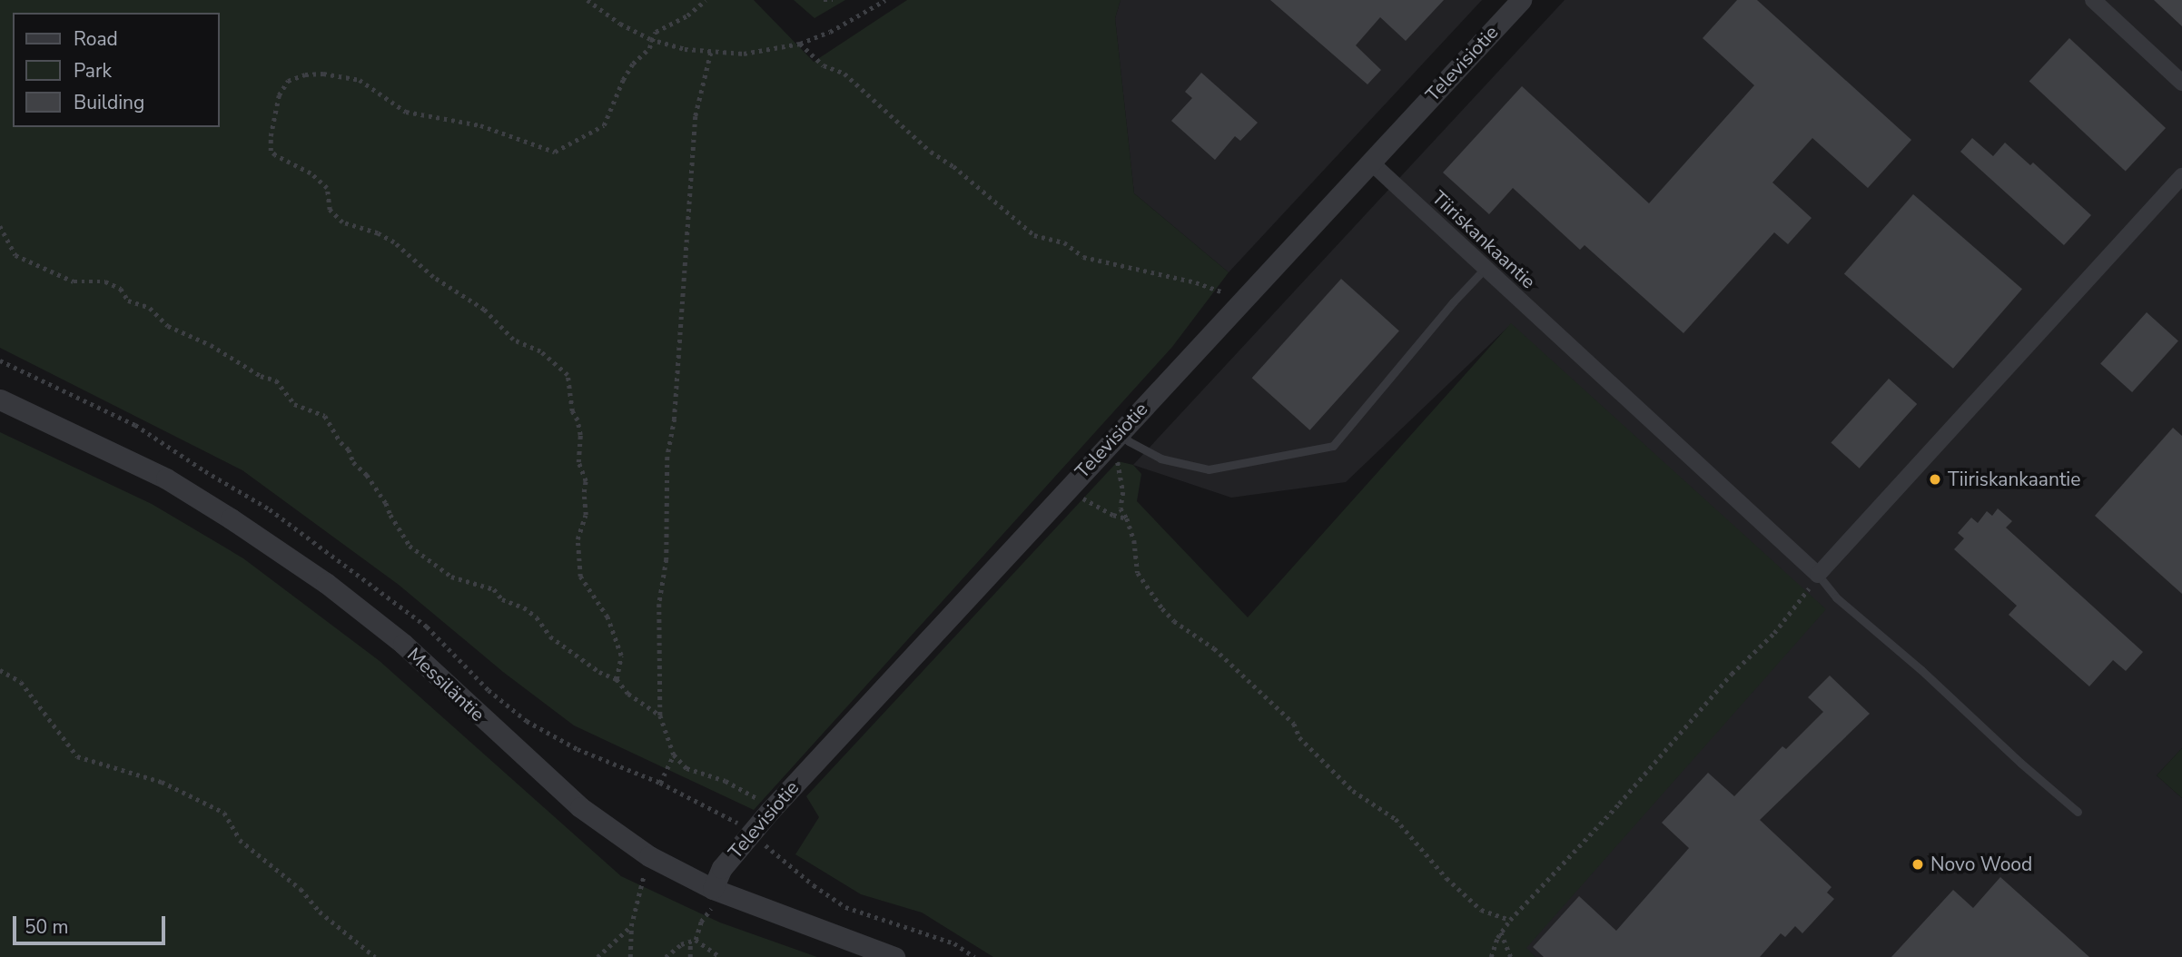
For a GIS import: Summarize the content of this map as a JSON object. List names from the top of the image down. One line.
{"streets":{"street":["Televisiotie","Tiiriskankaantie","Messiläntie"]},"crossings":[["Televisiotie","Tiiriskankaantie"],["Televisiotie","Messiläntie"]],"places":["Tiiriskankaantie","Novo Wood"],"legend":["Road","Park","Building"],"scale_bar":"50 m"}
